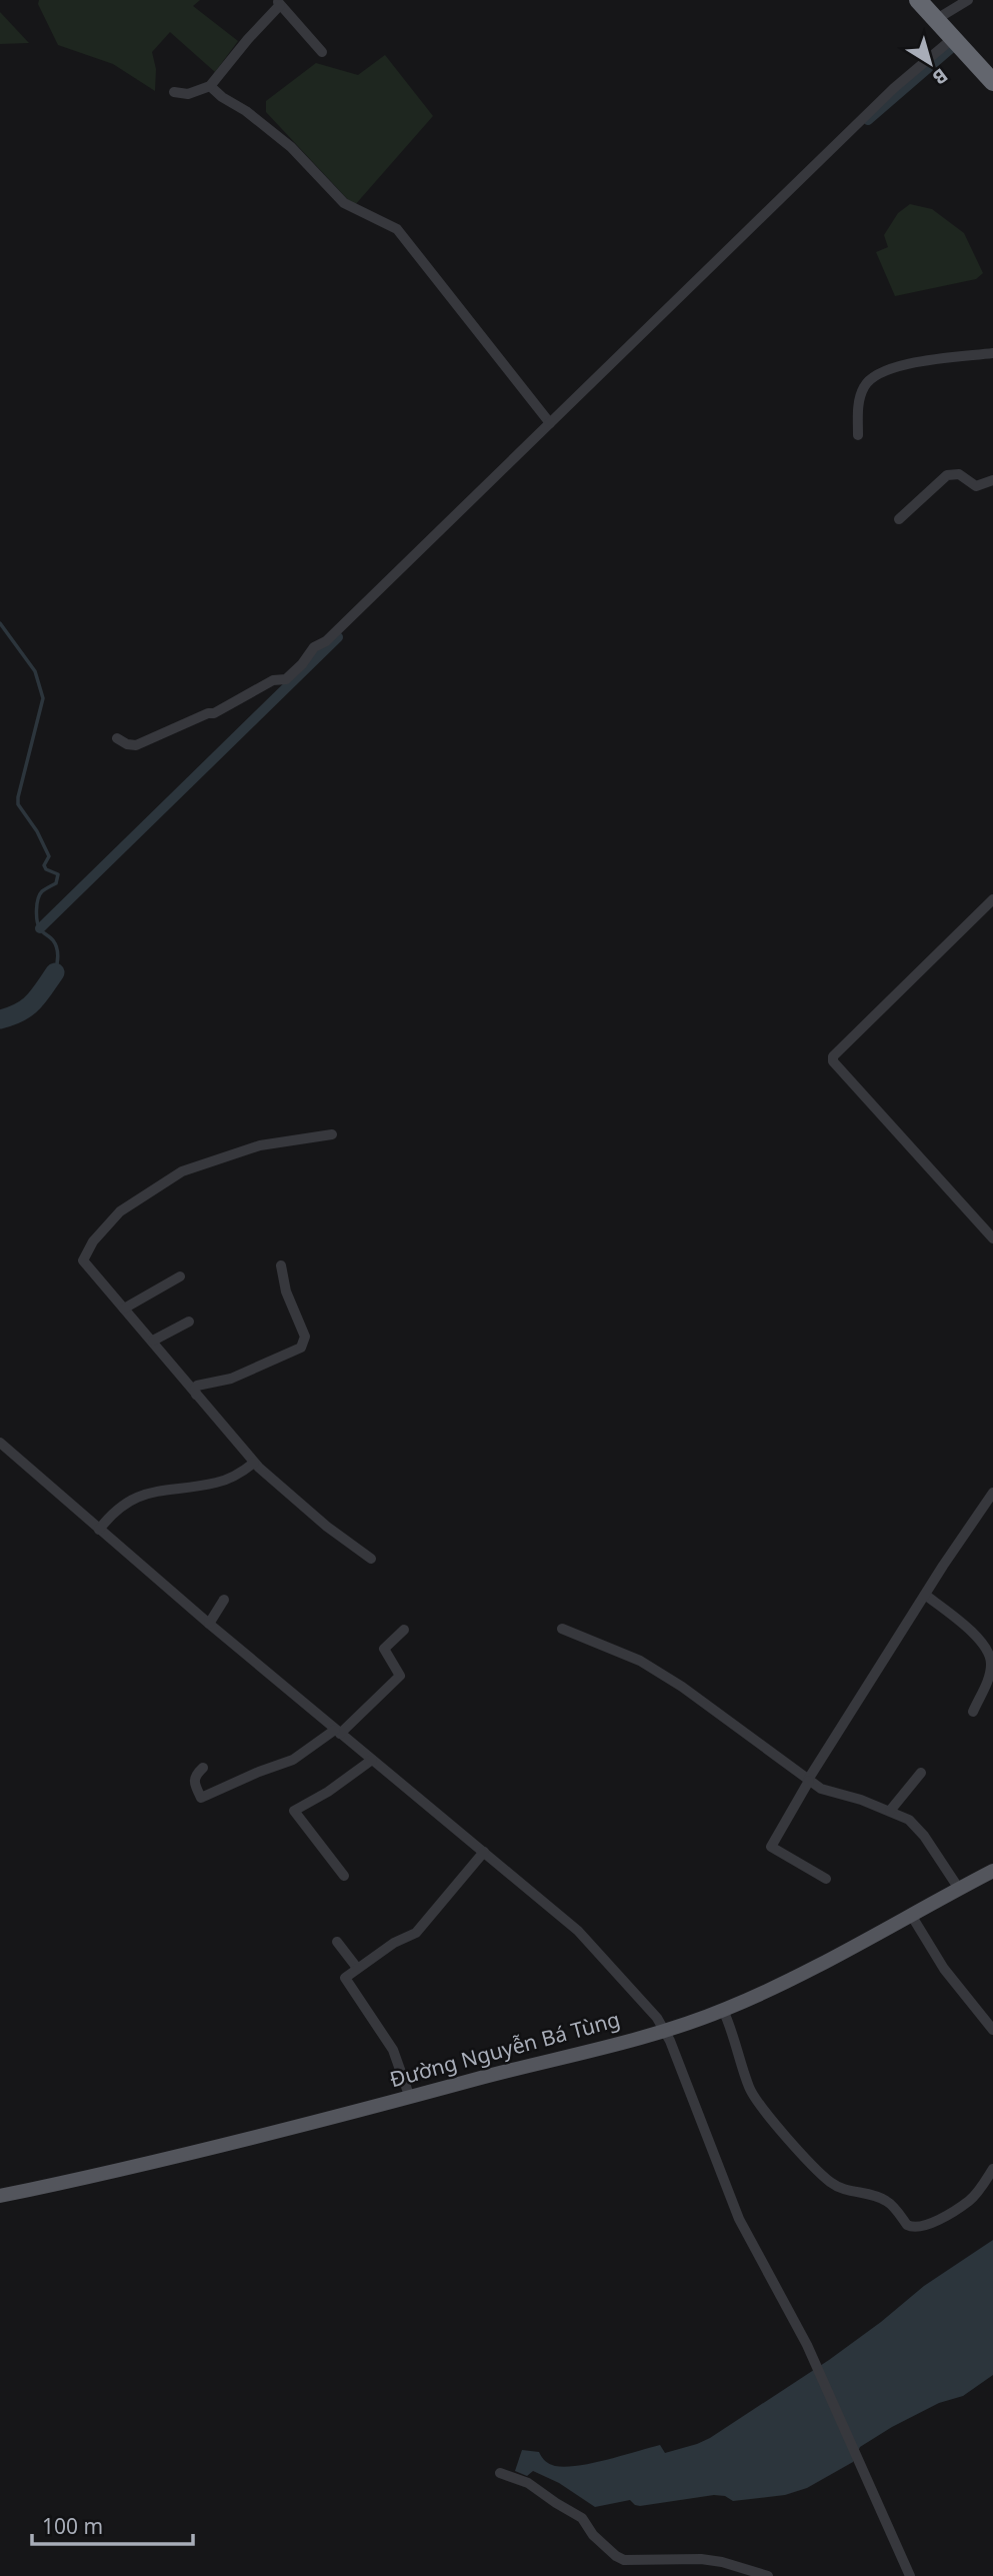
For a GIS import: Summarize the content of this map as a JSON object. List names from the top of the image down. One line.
{"streets":{"main road":["Đường Nguyễn Bá Tùng"]},"scale_bar":"100 m","north":"bottom right"}
